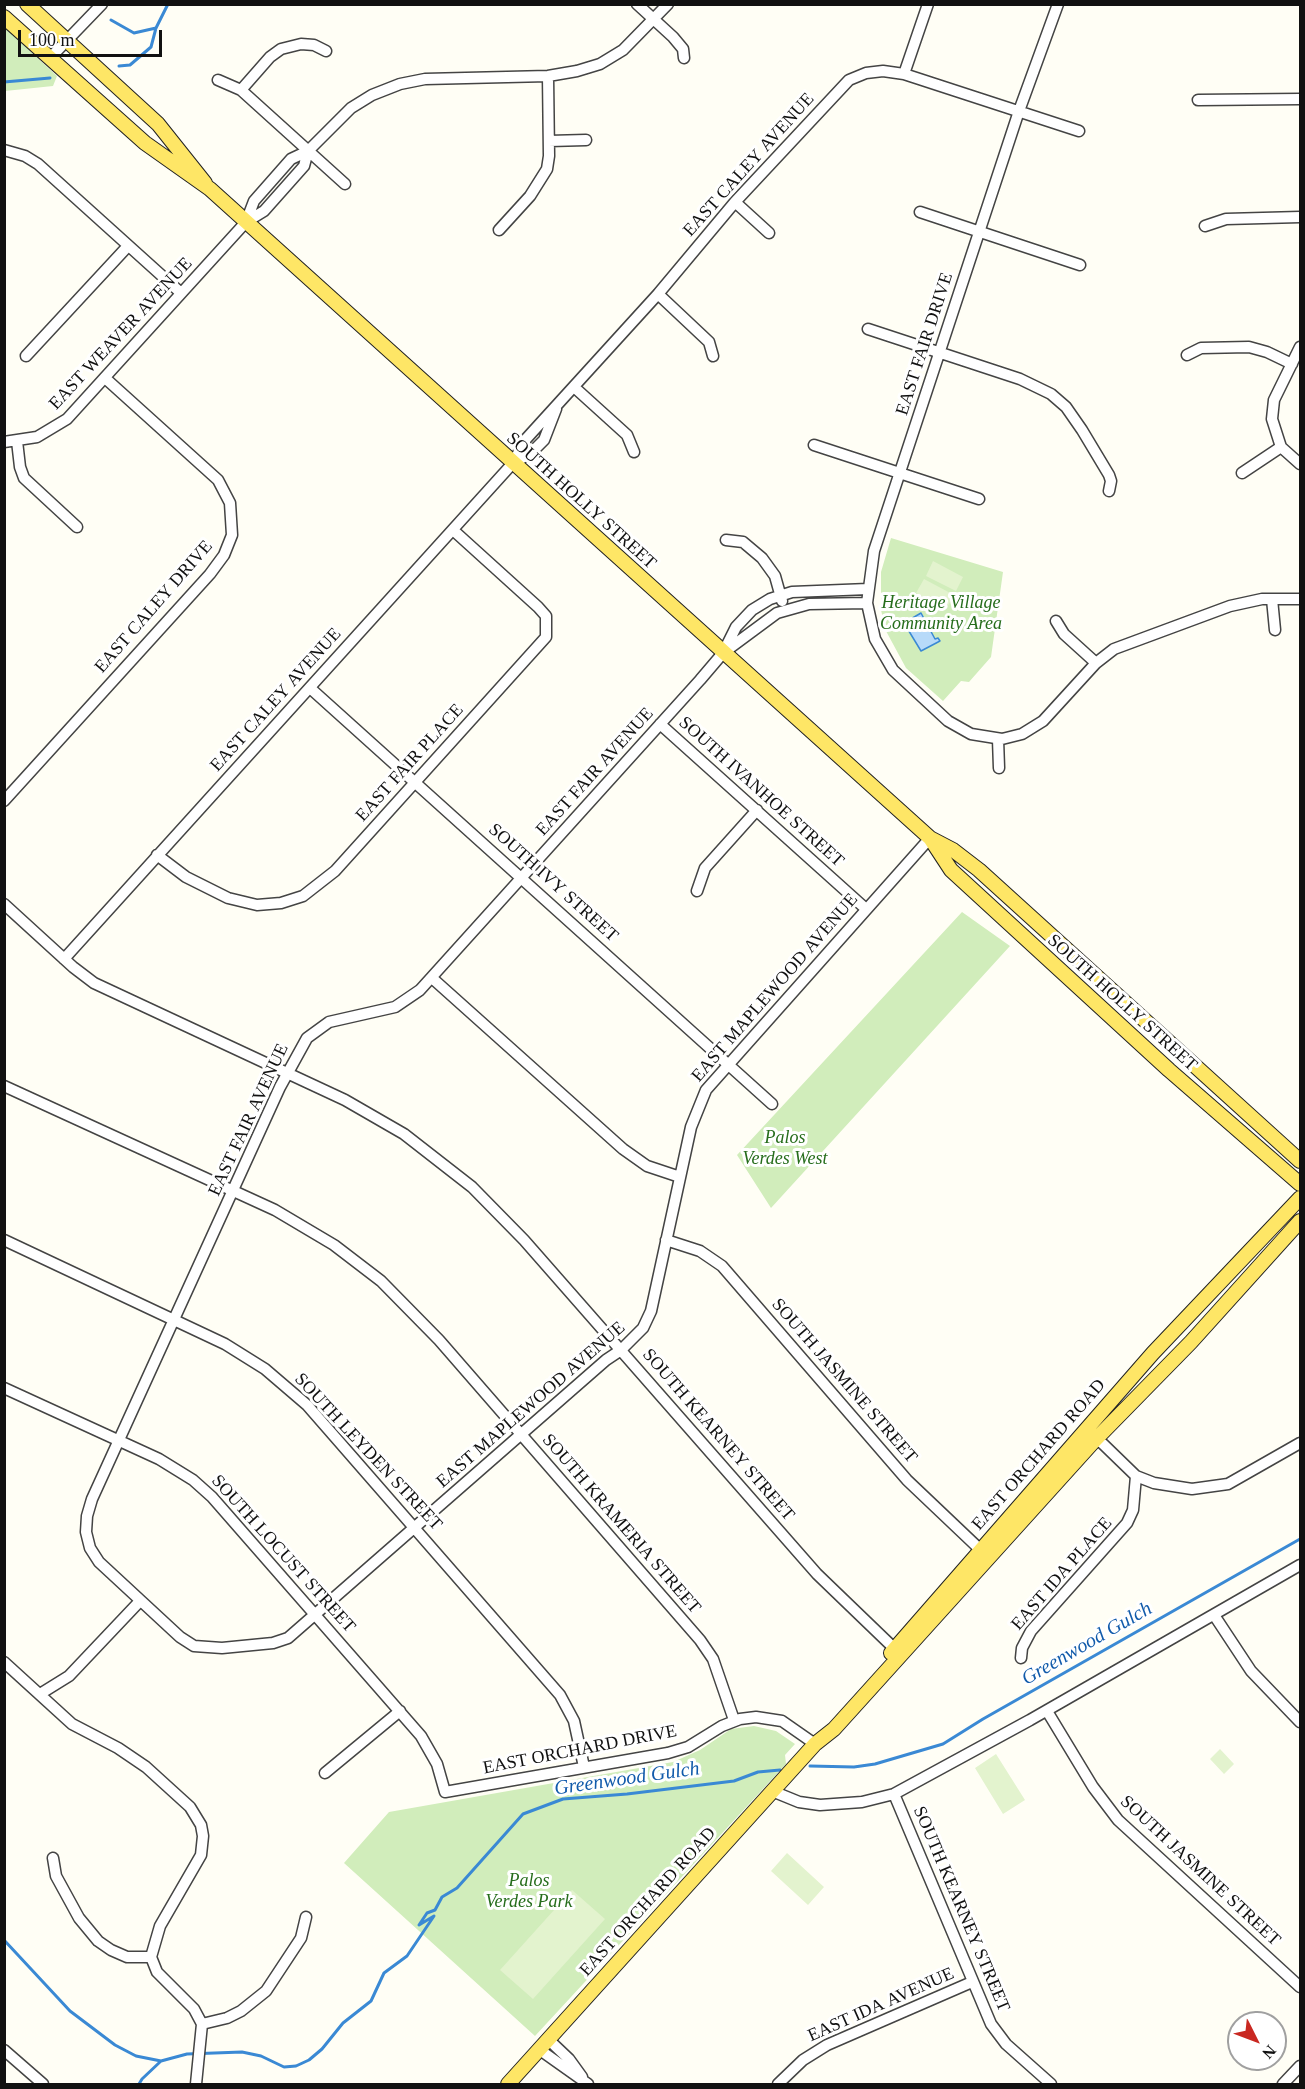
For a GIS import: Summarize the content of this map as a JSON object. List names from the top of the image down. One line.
{"streets":{"main road":["SOUTH HOLLY STREET","EAST ORCHARD ROAD"],"street":["EAST CALEY AVENUE","EAST WEAVER AVENUE","EAST FAIR DRIVE","EAST CALEY DRIVE","EAST FAIR PLACE","EAST FAIR AVENUE","SOUTH IVANHOE STREET","SOUTH IVY STREET","EAST MAPLEWOOD AVENUE","SOUTH JASMINE STREET","SOUTH KEARNEY STREET","SOUTH LEYDEN STREET","SOUTH KRAMERIA STREET","SOUTH LOCUST STREET","EAST IDA PLACE","EAST ORCHARD DRIVE","EAST IDA AVENUE"]},"crossings":[["EAST CALEY AVENUE","EAST FAIR DRIVE"],["EAST CALEY AVENUE","SOUTH HOLLY STREET"],["EAST CALEY AVENUE","EAST FAIR PLACE"],["EAST CALEY AVENUE","SOUTH IVY STREET"],["EAST CALEY AVENUE","SOUTH KEARNEY STREET"],["EAST WEAVER AVENUE","SOUTH HOLLY STREET"],["EAST WEAVER AVENUE","EAST CALEY DRIVE"],["EAST FAIR DRIVE","EAST FAIR AVENUE"],["SOUTH HOLLY STREET","EAST FAIR AVENUE"],["SOUTH HOLLY STREET","EAST MAPLEWOOD AVENUE"],["EAST FAIR PLACE","SOUTH IVY STREET"],["EAST FAIR AVENUE","SOUTH IVANHOE STREET"],["EAST FAIR AVENUE","SOUTH IVY STREET"],["EAST FAIR AVENUE","EAST MAPLEWOOD AVENUE"],["EAST FAIR AVENUE","SOUTH KEARNEY STREET"],["EAST FAIR AVENUE","SOUTH LEYDEN STREET"],["EAST FAIR AVENUE","SOUTH KRAMERIA STREET"],["EAST FAIR AVENUE","SOUTH LOCUST STREET"],["SOUTH IVANHOE STREET","EAST MAPLEWOOD AVENUE"],["SOUTH IVY STREET","EAST MAPLEWOOD AVENUE"],["EAST MAPLEWOOD AVENUE","SOUTH JASMINE STREET"],["EAST MAPLEWOOD AVENUE","SOUTH KEARNEY STREET"],["EAST MAPLEWOOD AVENUE","SOUTH LEYDEN STREET"],["EAST MAPLEWOOD AVENUE","SOUTH KRAMERIA STREET"],["EAST MAPLEWOOD AVENUE","SOUTH LOCUST STREET"],["SOUTH JASMINE STREET","EAST ORCHARD ROAD"],["SOUTH KEARNEY STREET","EAST ORCHARD ROAD"],["SOUTH KEARNEY STREET","EAST IDA AVENUE"],["SOUTH LEYDEN STREET","EAST ORCHARD DRIVE"],["EAST ORCHARD ROAD","EAST ORCHARD DRIVE"],["SOUTH KRAMERIA STREET","EAST ORCHARD DRIVE"],["SOUTH LOCUST STREET","EAST ORCHARD DRIVE"]],"water":["Greenwood Gulch"],"parks":["Heritage Village Community Area","Palos Verdes West","Palos Verdes Park"],"scale_bar":"100 m","north":"bottom right"}
